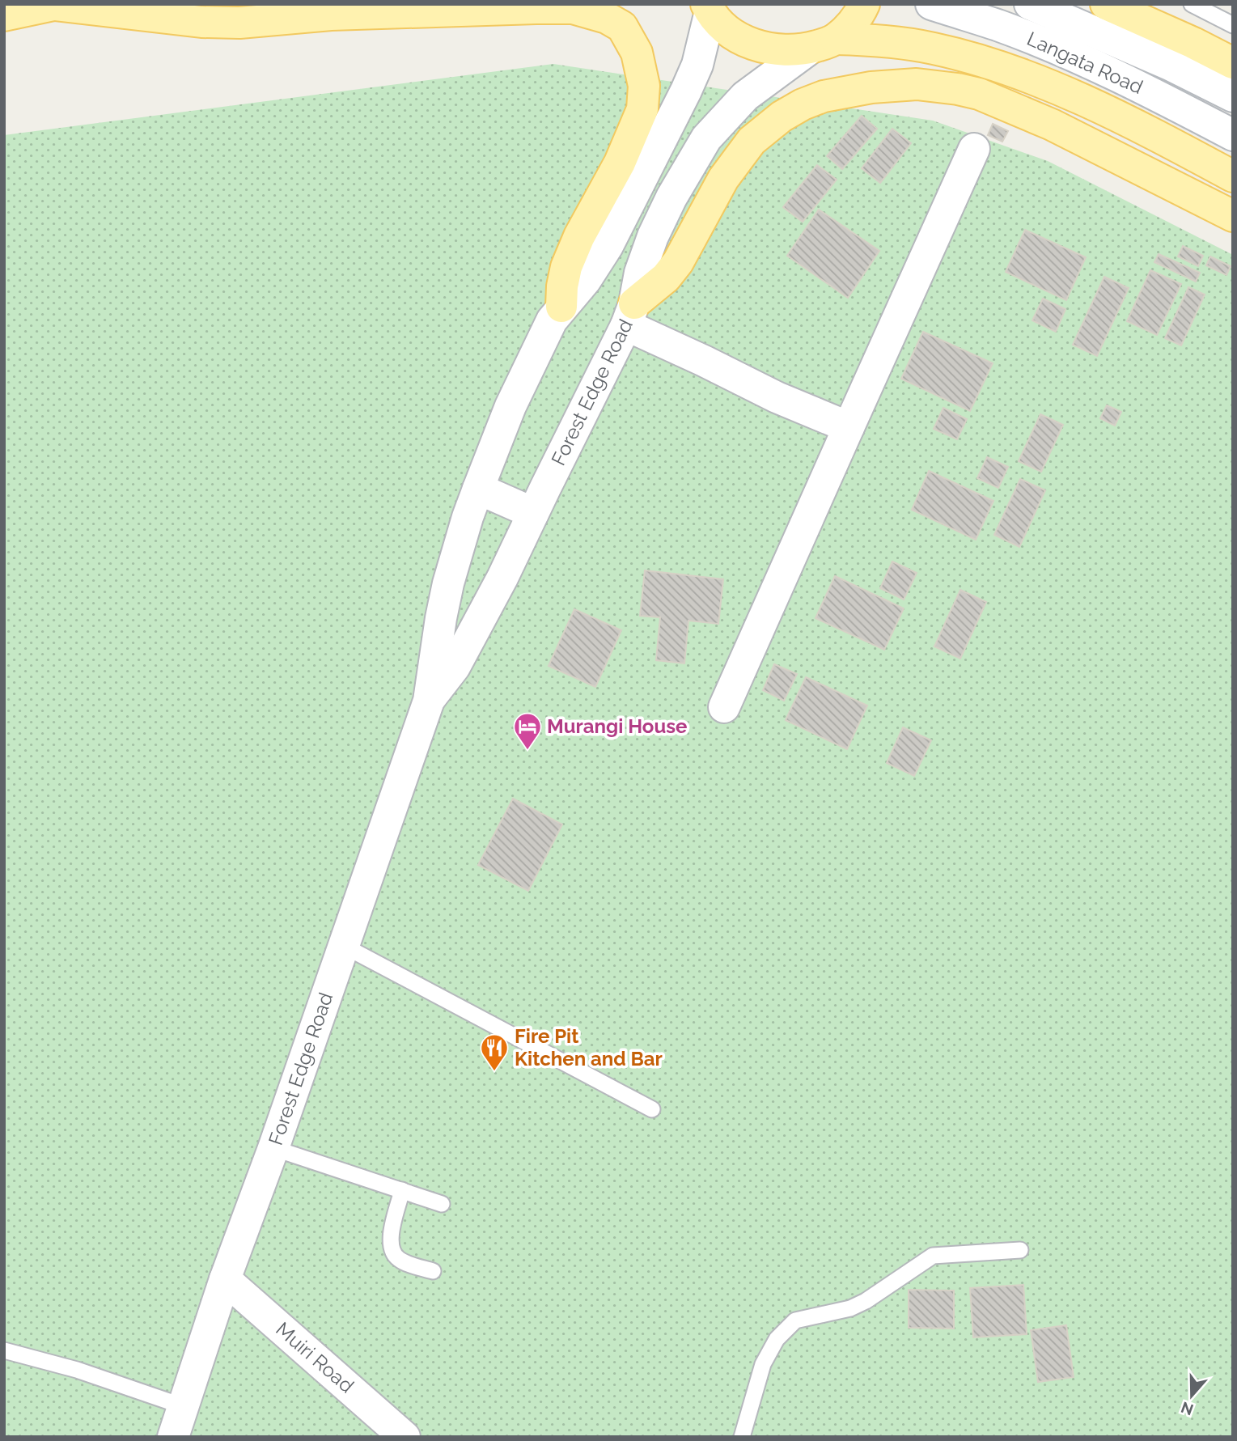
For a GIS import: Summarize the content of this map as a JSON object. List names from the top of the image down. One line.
{"streets":{"street":["Langata Road","Forest Edge Road","Muiri Road"]},"crossings":[["Forest Edge Road","Muiri Road"]],"places":{"hotel":["Murangi House"],"restaurant":["Fire Pit Kitchen and Bar"]},"north":"bottom"}
